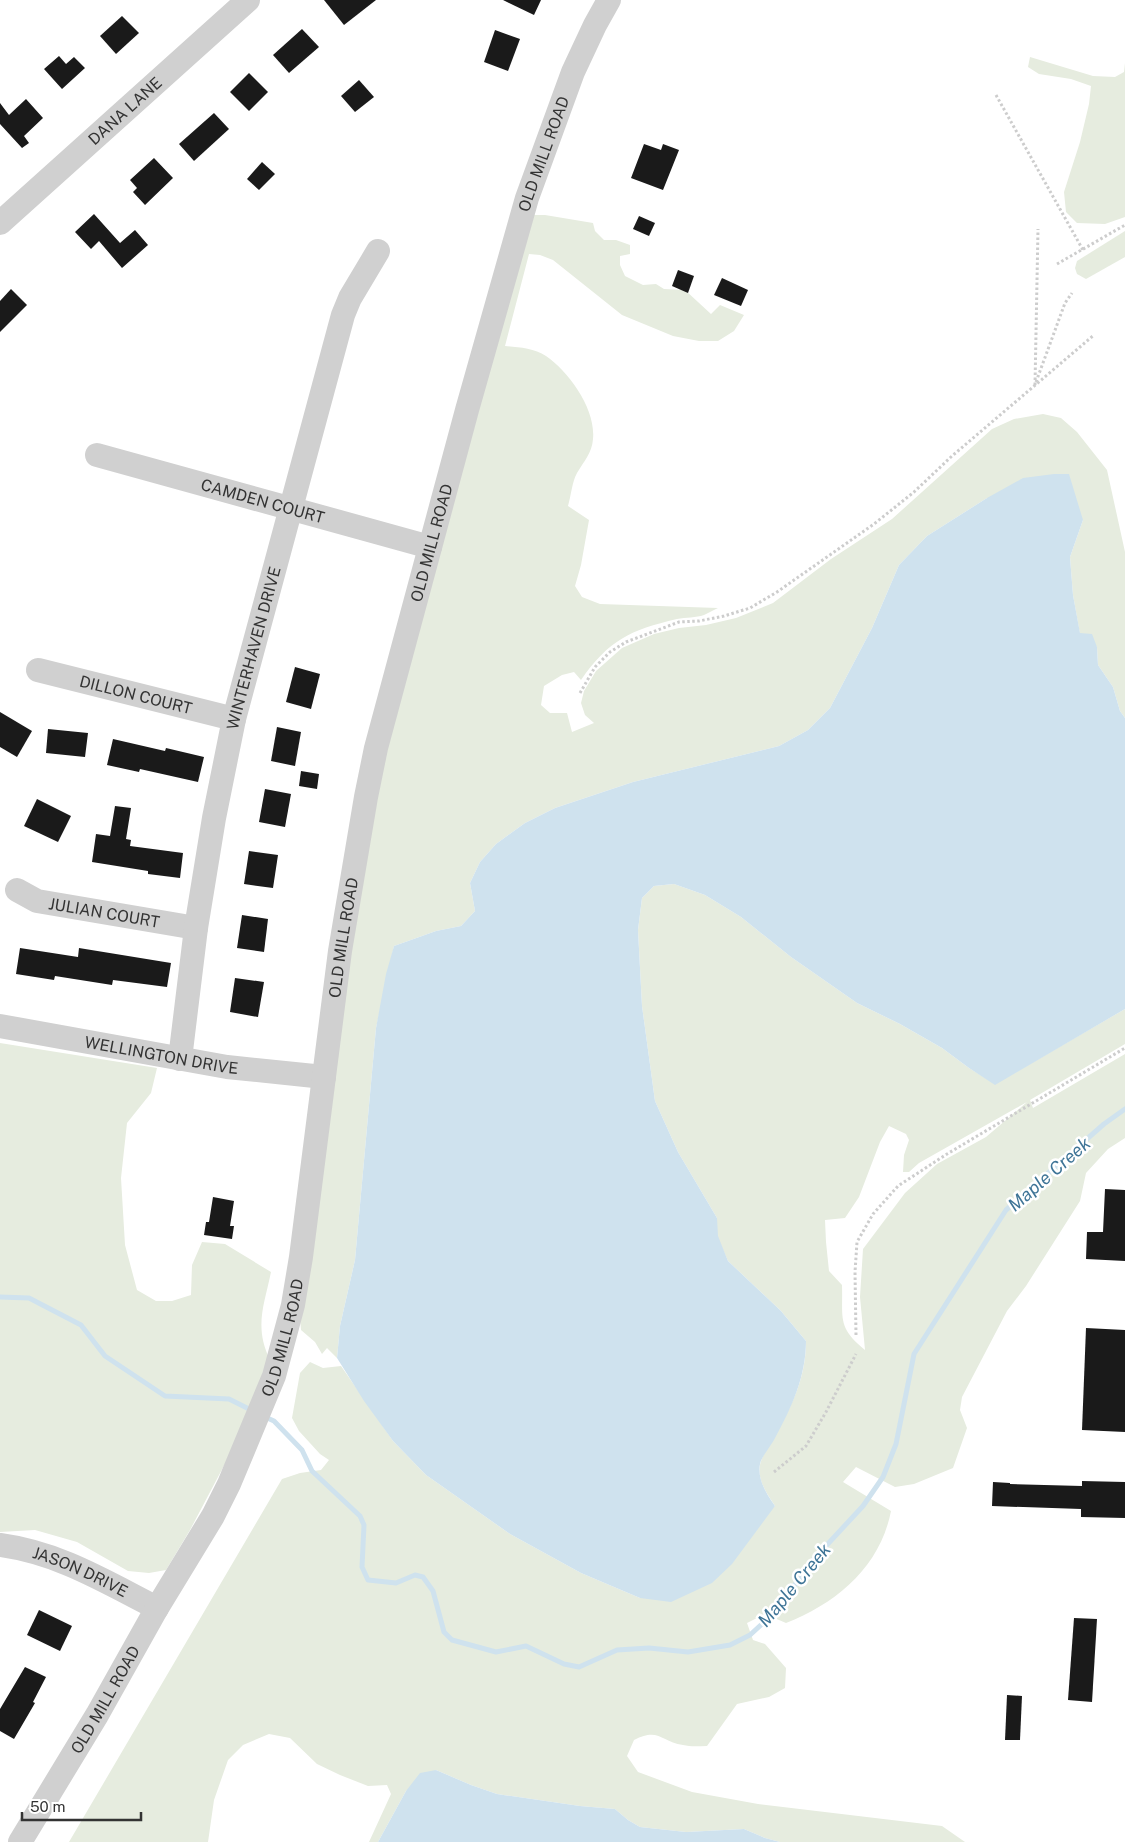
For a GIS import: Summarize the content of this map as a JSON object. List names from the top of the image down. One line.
{"streets":{"street":["DANA LANE","OLD MILL ROAD","CAMDEN COURT","WINTERHAVEN DRIVE","DILLON COURT","JULIAN COURT","WELLINGTON DRIVE","JASON DRIVE"]},"crossings":[["OLD MILL ROAD","CAMDEN COURT"],["OLD MILL ROAD","WELLINGTON DRIVE"],["OLD MILL ROAD","JASON DRIVE"],["CAMDEN COURT","WINTERHAVEN DRIVE"],["WINTERHAVEN DRIVE","DILLON COURT"],["WINTERHAVEN DRIVE","JULIAN COURT"],["WINTERHAVEN DRIVE","WELLINGTON DRIVE"]],"water":["Maple Creek"],"scale_bar":"50 m"}
